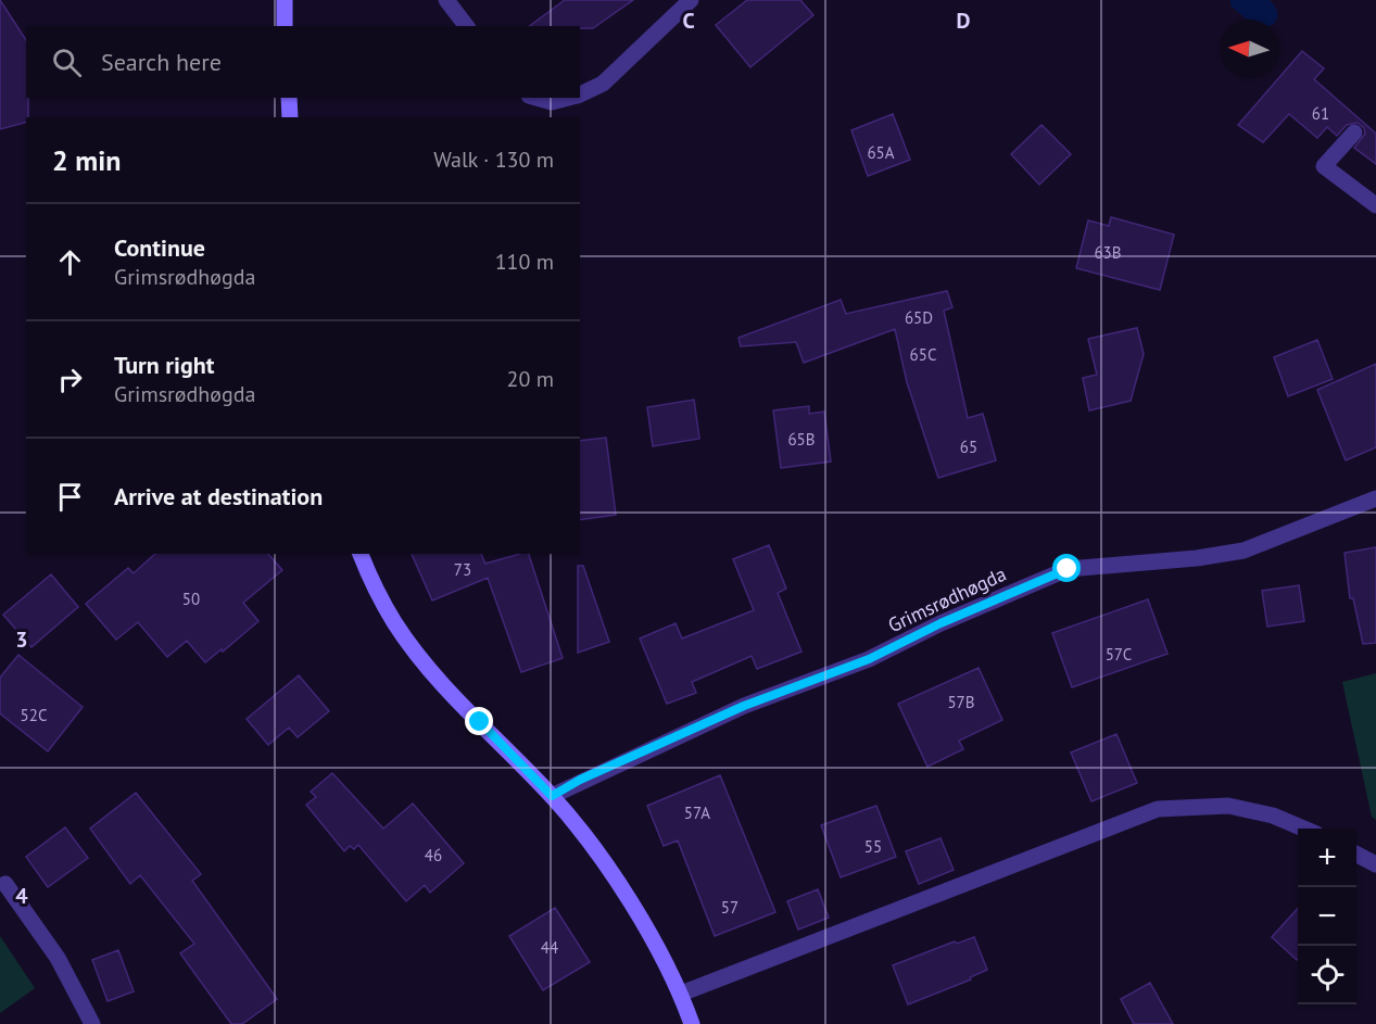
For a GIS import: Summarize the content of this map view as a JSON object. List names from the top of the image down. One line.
{"streets":{"street":["Grimsrødhøgda"]},"house_numbers":["61","65A","63B","65D","65C","65B","65","73","50","57C","57B","52C","57A","55","46","57","44"],"north":"left","page":{"search":"Search here","heading":["2 min","Walk · 130 m"],"list":[["Continue","Grimsrødhøgda","110 m"],["Turn right","Grimsrødhøgda","20 m"],"Arrive at destination"],"map_buttons":["+","−"]},"grid":{"columns":["C","D"],"rows":["3","4"]}}
